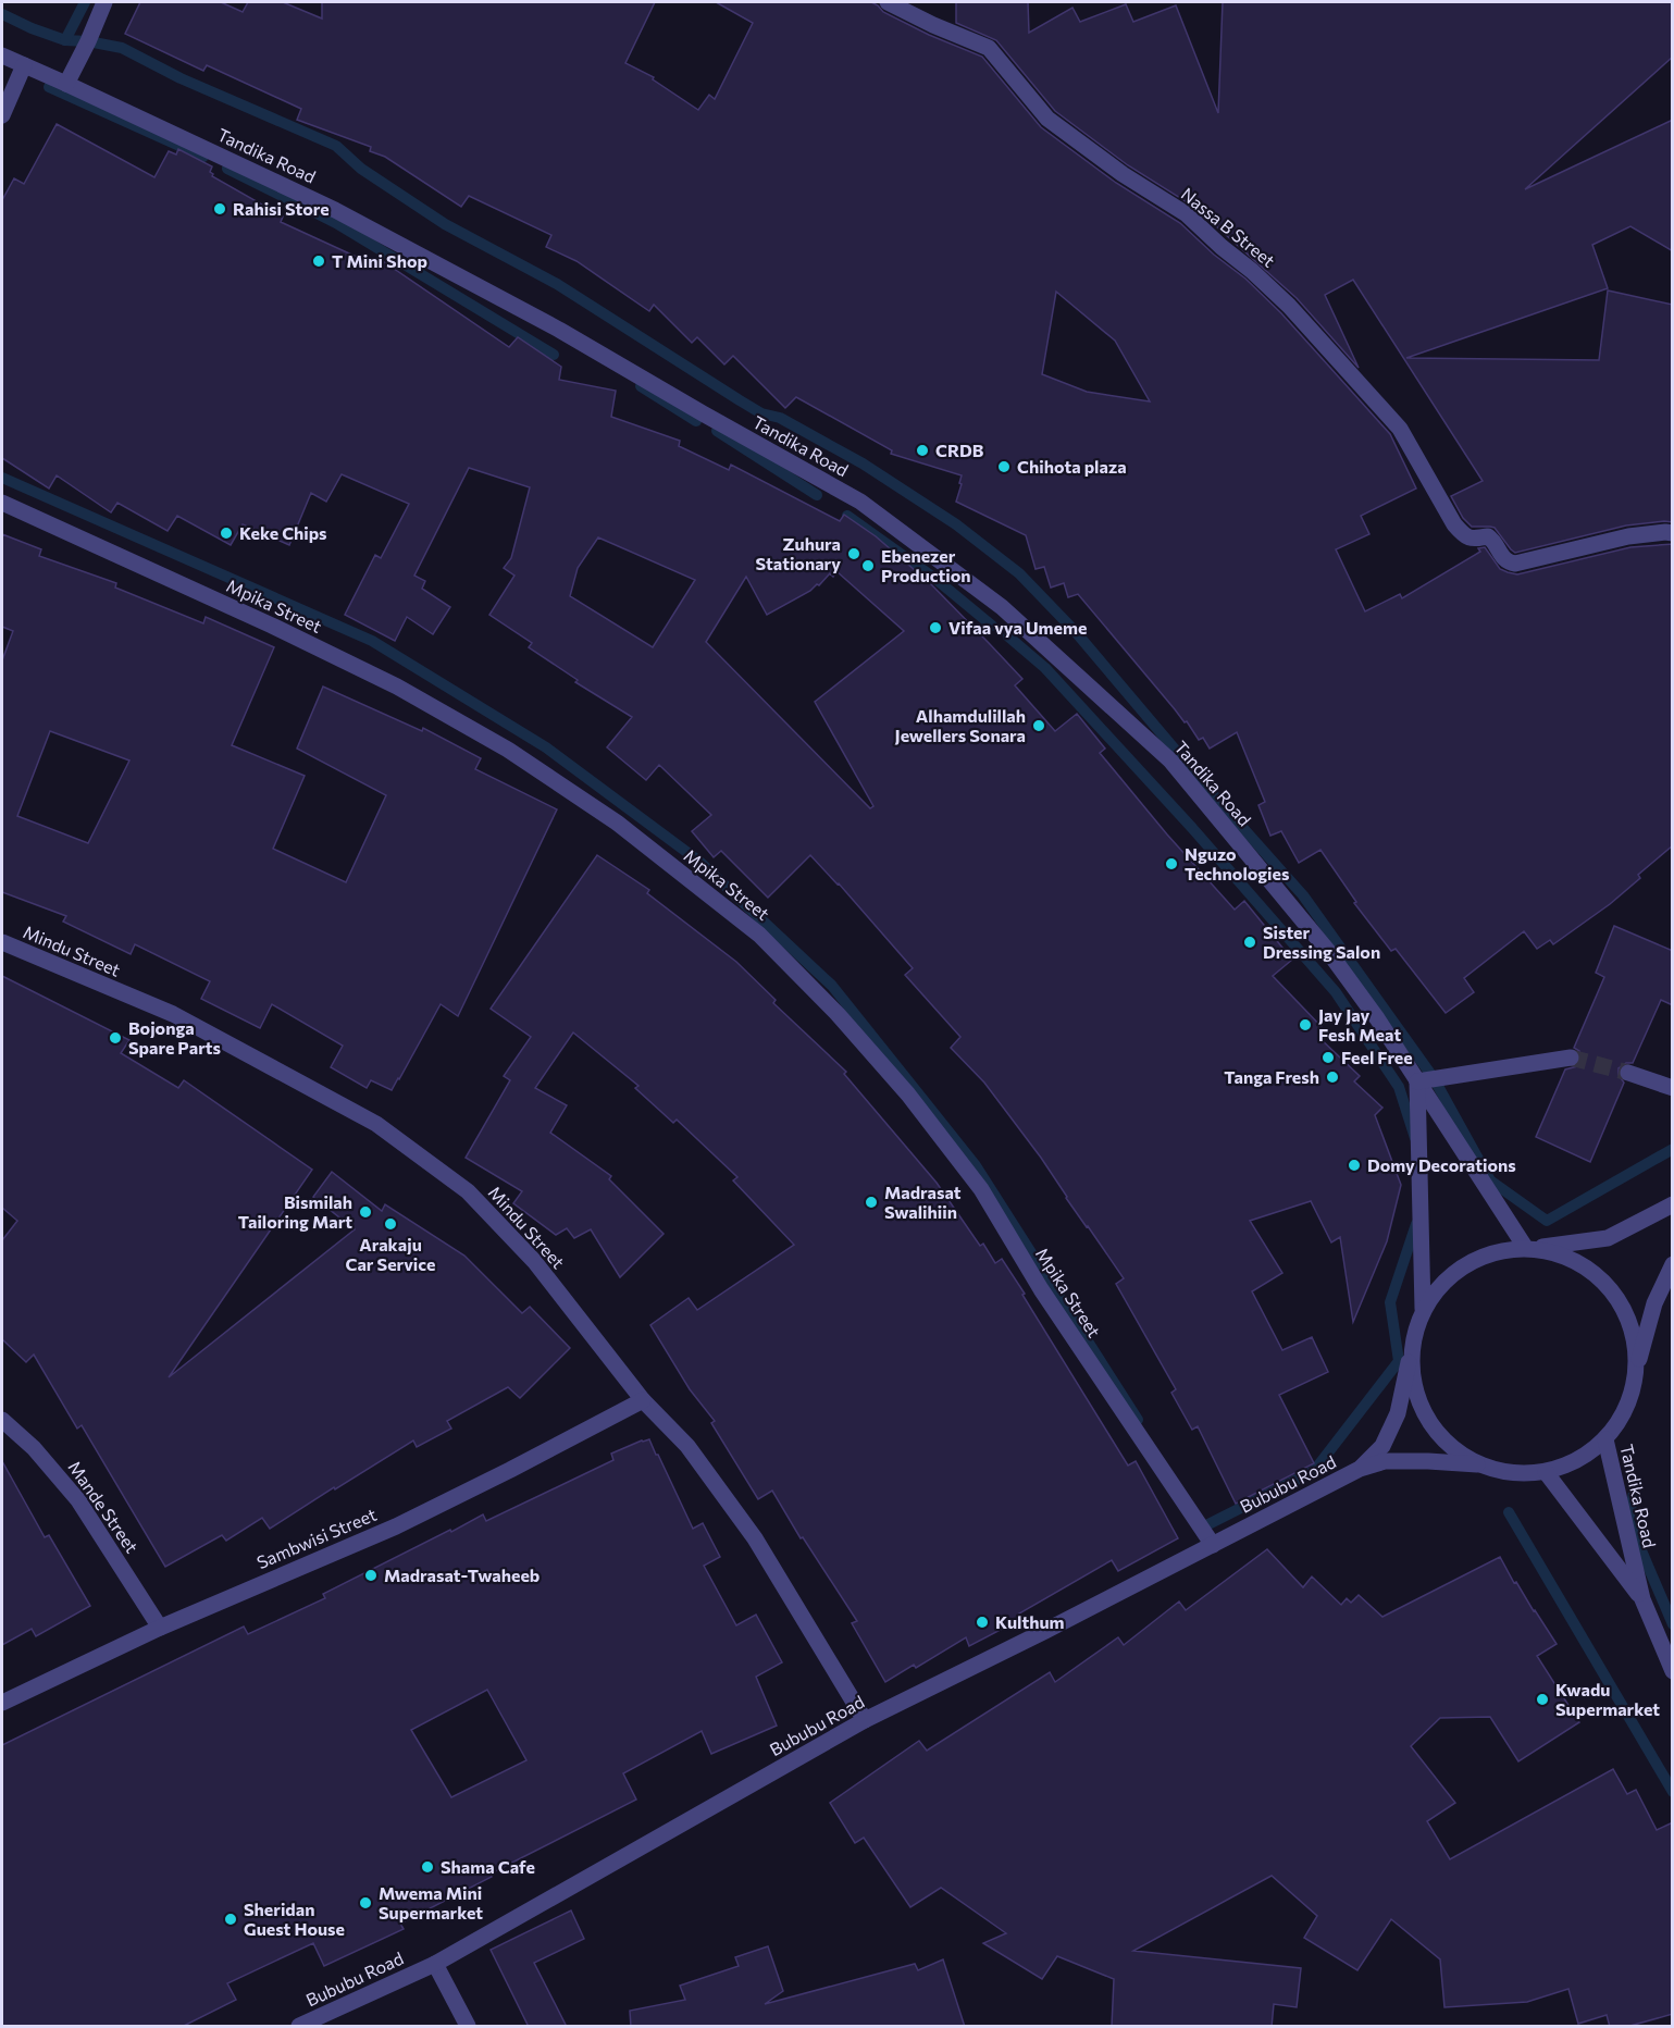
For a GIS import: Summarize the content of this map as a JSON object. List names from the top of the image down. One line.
{"streets":{"street":["Tandika Road","Nassa B Street","Mpika Street","Mindu Street","Bububu Road","Mande Street","Sambwisi Street"]},"crossings":[["Mpika Street","Bububu Road"],["Mindu Street","Bububu Road"],["Mindu Street","Sambwisi Street"],["Mande Street","Sambwisi Street"]],"places":["Rahisi Store","T Mini Shop","CRDB","Chihota plaza","Keke Chips","Zuhura Stationary","Ebenezer Production","Vifaa vya Umeme","Alhamdulillah Jewellers Sonara","Nguzo Technologies","Sister Dressing Salon","Jay Jay Fesh Meat","Bojonga Spare Parts","Feel Free","Tanga Fresh","Domy Decorations","Madrasat Swalihiin","Bismilah Tailoring Mart","Arakaju Car Service","Madrasat-Twaheeb","Kulthum","Kwadu Supermarket","Shama Cafe","Mwema Mini Supermarket","Sheridan Guest House"]}
